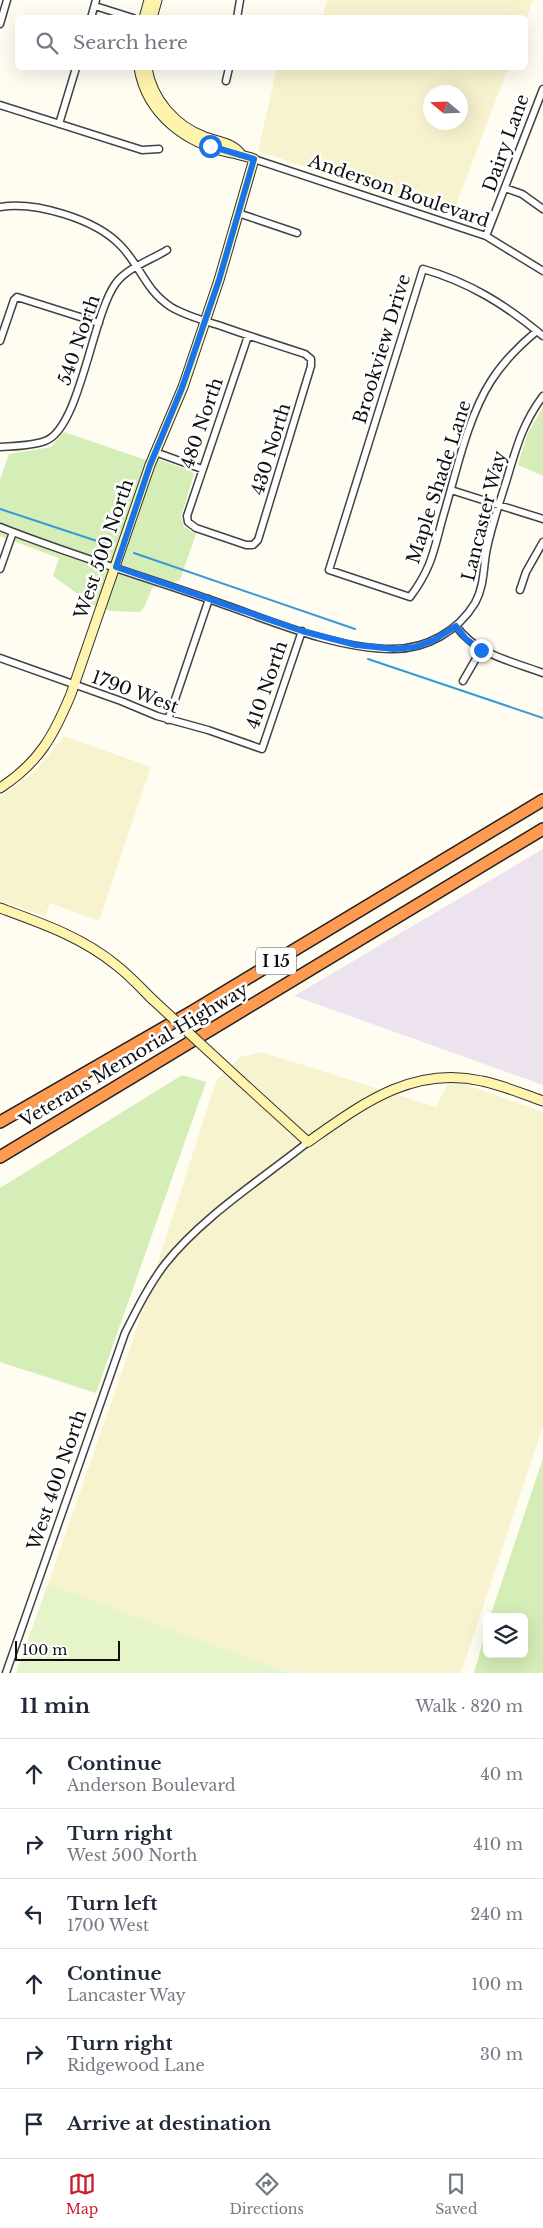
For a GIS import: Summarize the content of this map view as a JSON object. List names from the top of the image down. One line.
{"streets":{"highway":["I 15","Veterans Memorial Highway"],"street":["Dairy Lane","Anderson Boulevard","540 North","Brookview Drive","480 North","430 North","Maple Shade Lane","Lancaster Way","West 500 North","410 North","1790 West","West 400 North"]},"crossings":[["Dairy Lane","Anderson Boulevard"],["Anderson Boulevard","West 500 North"],["Brookview Drive","Maple Shade Lane"],["480 North","430 North"],["Lancaster Way","West 500 North"],["Lancaster Way","410 North"],["West 500 North","1790 West"],["410 North","1790 West"]],"scale_bar":"100 m","north":"left","page":{"search":"Search here","scale":"100 m","heading":["11 min","Walk · 820 m"],"list":[["Continue","Anderson Boulevard","40 m"],["Turn right","West 500 North","410 m"],["Turn left","1700 West","240 m"],["Continue","Lancaster Way","100 m"],["Turn right","Ridgewood Lane","30 m"],"Arrive at destination"],"nav":["Map","Directions","Saved"]}}
